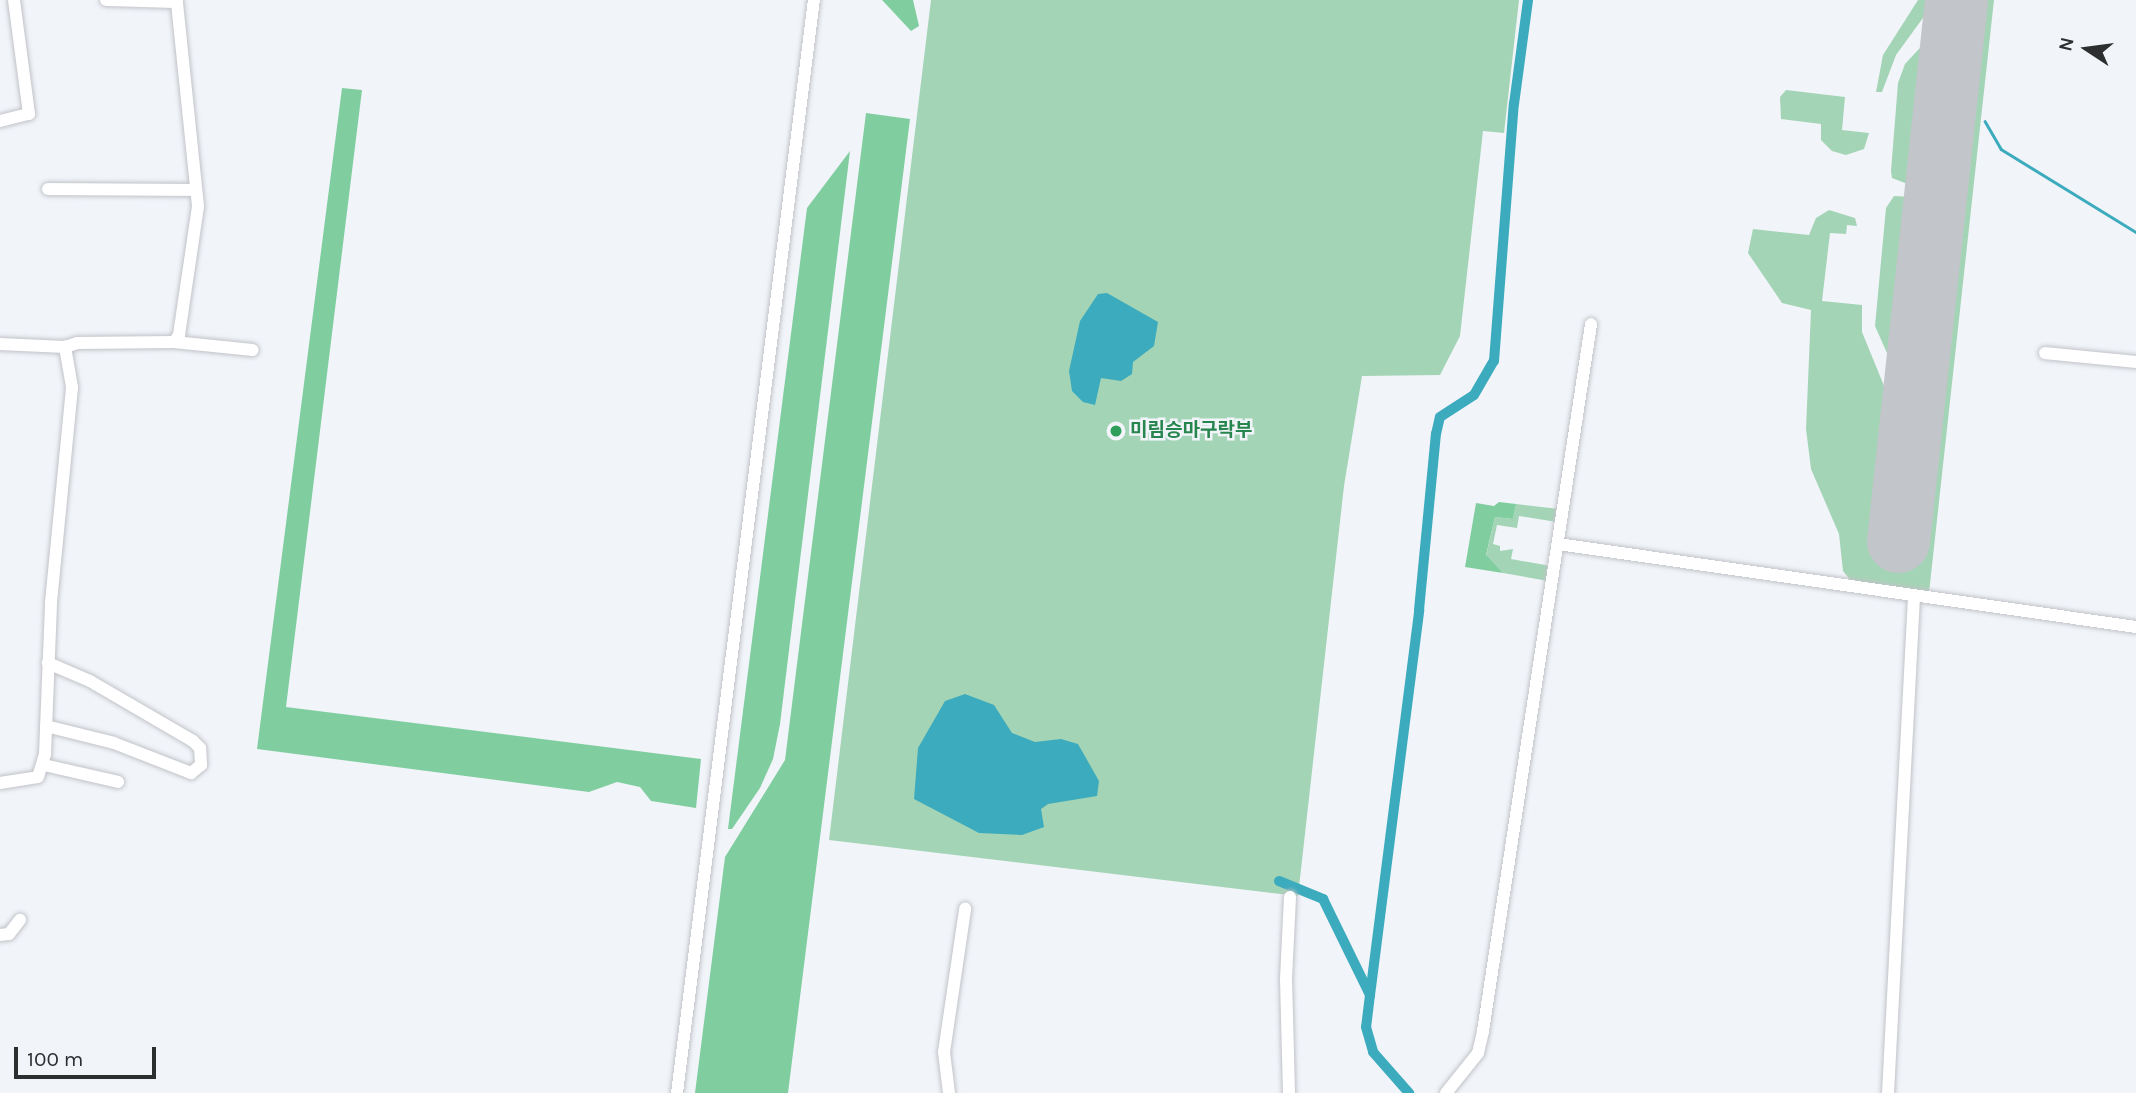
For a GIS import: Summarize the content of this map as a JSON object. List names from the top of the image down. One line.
{"places":["미림승마구락부"],"scale_bar":"100 m","north":"left"}
